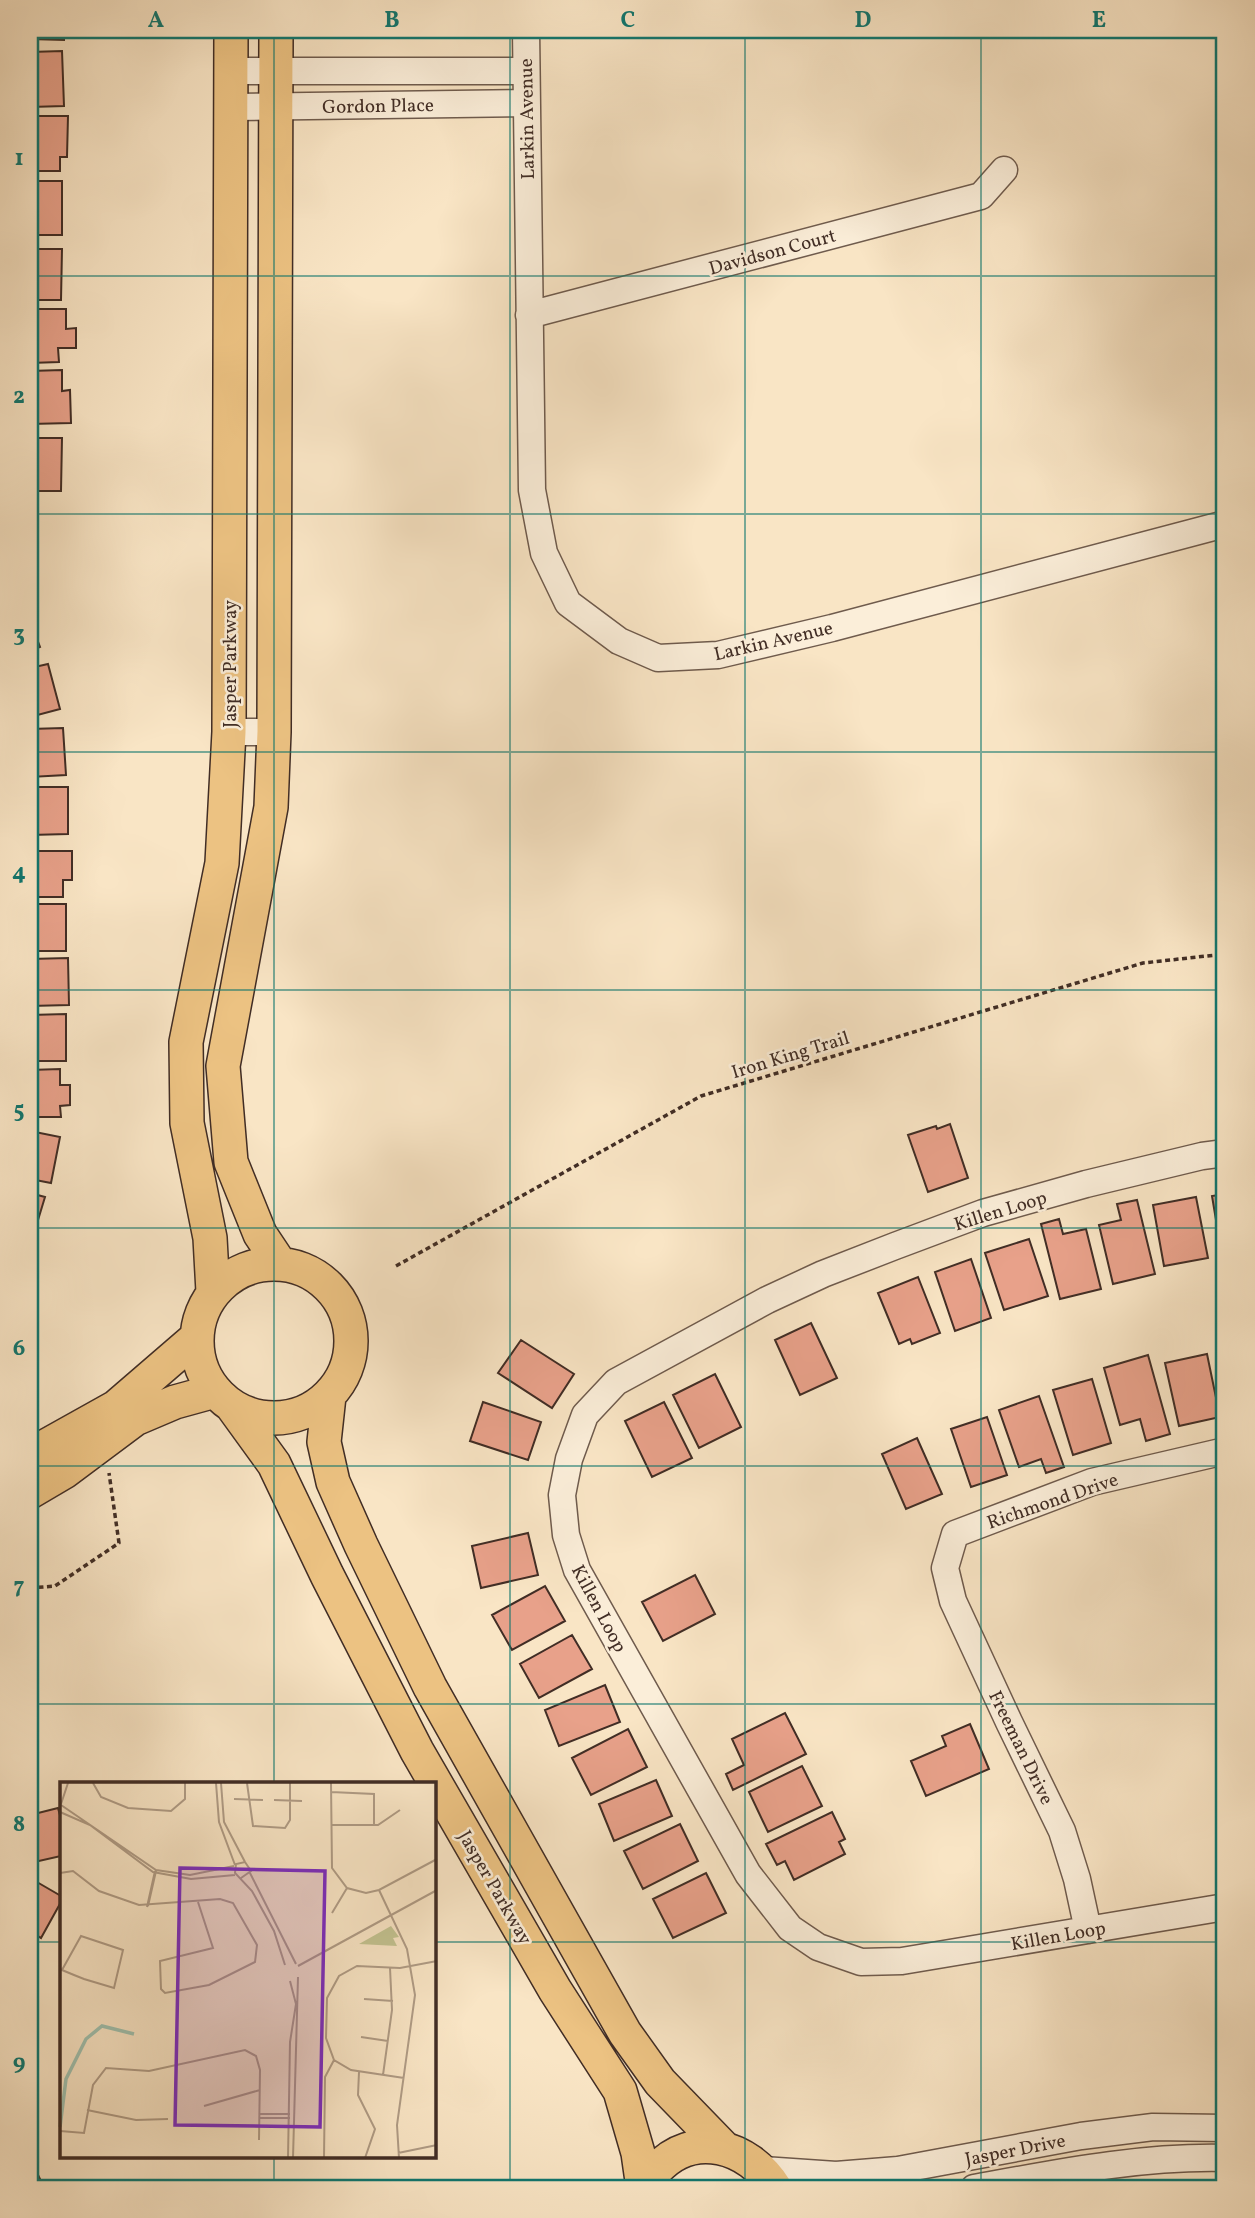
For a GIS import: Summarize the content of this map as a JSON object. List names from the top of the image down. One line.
{"streets":{"main road":["Jasper Parkway"],"street":["Gordon Place","Larkin Avenue","Davidson Court","Killen Loop","Richmond Drive","Freeman Drive","Jasper Drive"],"path":["Iron King Trail"]},"crossings":[["Gordon Place","Larkin Avenue"],["Gordon Place","Jasper Parkway"],["Larkin Avenue","Davidson Court"],["Killen Loop","Freeman Drive"],["Richmond Drive","Freeman Drive"]],"grid":{"columns":["A","B","C","D","E"],"rows":["1","2","3","4","5","6","7","8","9"]}}
